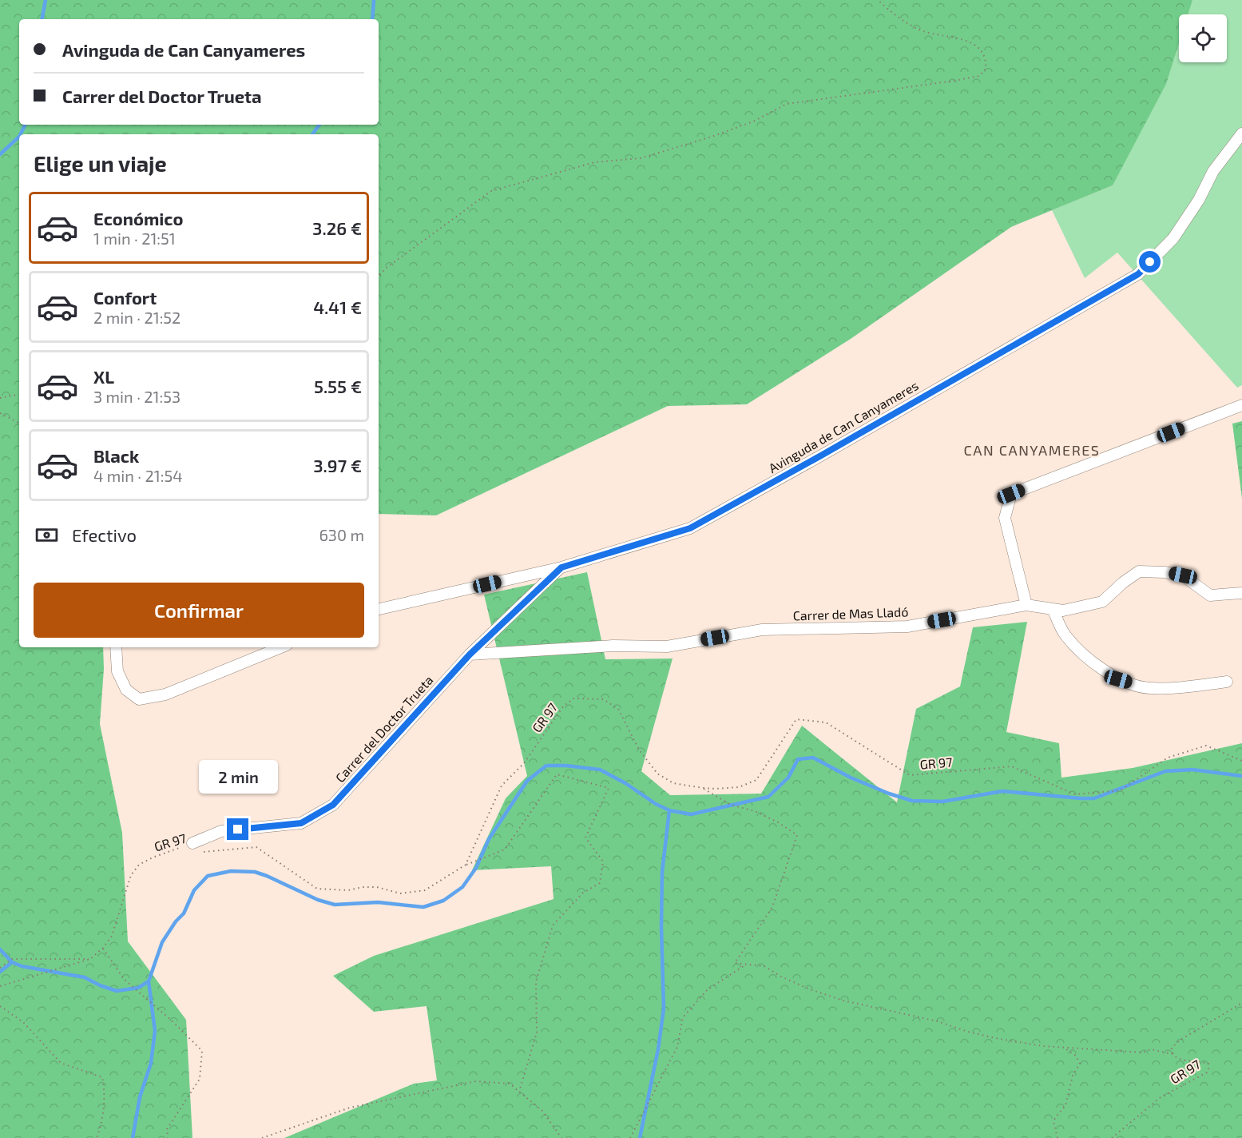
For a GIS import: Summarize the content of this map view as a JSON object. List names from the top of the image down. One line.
{"streets":{"street":["Avinguda de Can Canyameres","Carrer de Mas Lladó","Carrer del Doctor Trueta"],"path":["GR 97"]},"crossings":[["Avinguda de Can Canyameres","Carrer del Doctor Trueta"],["Carrer de Mas Lladó","Carrer del Doctor Trueta"],["GR 97","Carrer del Doctor Trueta"]],"districts":["CAN CANYAMERES"],"page":{"banner":["Avinguda de Can Canyameres","Carrer del Doctor Trueta"],"heading":"Elige un viaje","list":[{"name":"Económico","note":"1 min · 21:51","value":"3.26 €"},{"name":"Confort","note":"2 min · 21:52","value":"4.41 €"},{"name":"XL","note":"3 min · 21:53","value":"5.55 €"},{"name":"Black","note":"4 min · 21:54","value":"3.97 €"}],"pay":["Efectivo","630 m"],"buttons":"Confirmar","bubble":"2 min"}}
